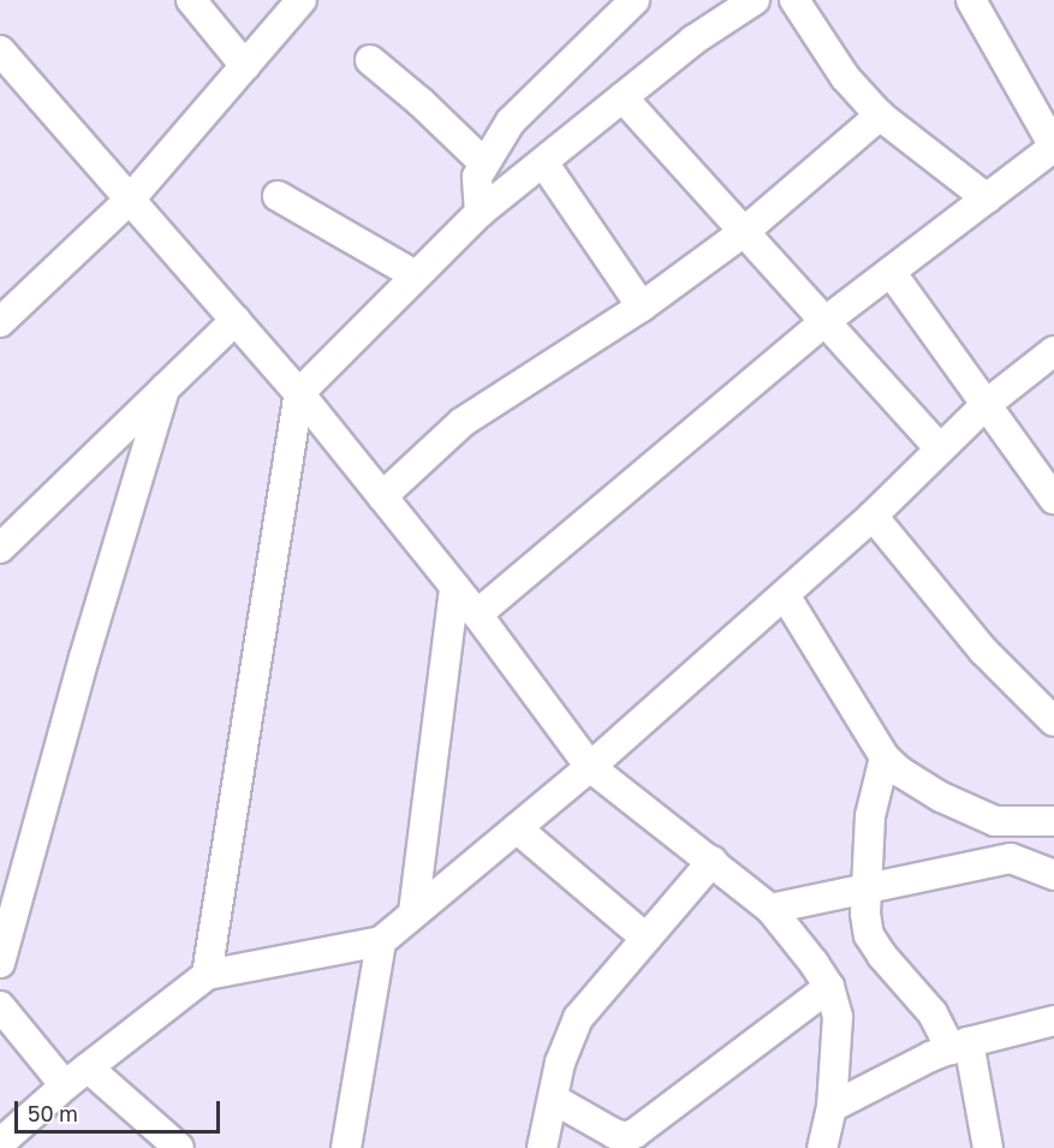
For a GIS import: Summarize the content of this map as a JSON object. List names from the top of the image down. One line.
{"scale_bar":"50 m"}
